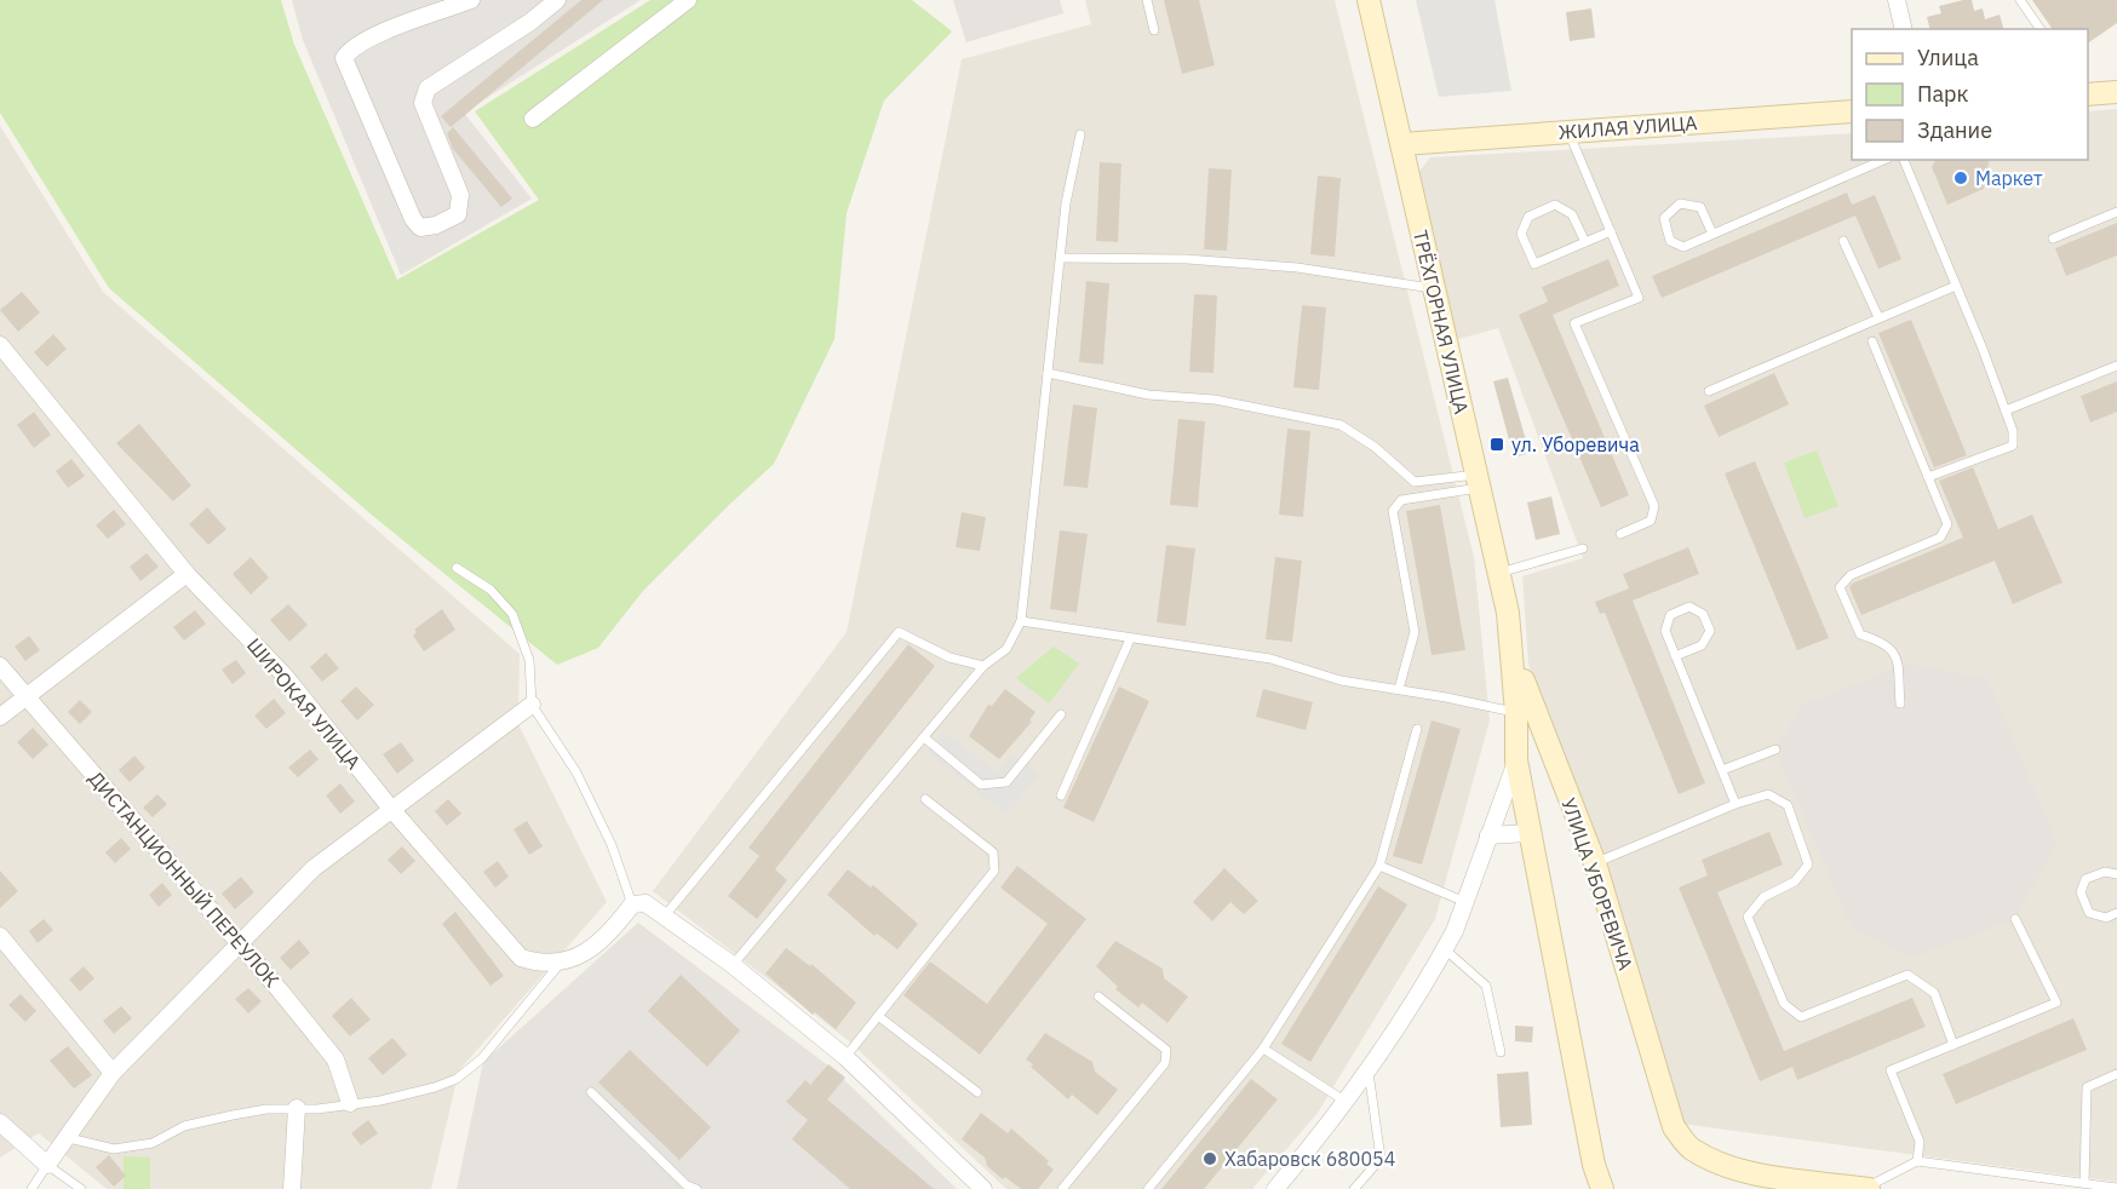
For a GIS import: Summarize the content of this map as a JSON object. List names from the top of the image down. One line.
{"streets":{"main road":["ЖИЛАЯ УЛИЦА","ТРЁХГОРНАЯ УЛИЦА","УЛИЦА УБОРЕВИЧА"],"street":["ШИРОКАЯ УЛИЦА","ДИСТАНЦИОННЫЙ ПЕРЕУЛОК"]},"crossings":[["ЖИЛАЯ УЛИЦА","ТРЁХГОРНАЯ УЛИЦА"],["ТРЁХГОРНАЯ УЛИЦА","УЛИЦА УБОРЕВИЧА"]],"places":{"other":["Маркет","Хабаровск 680054"],"transit":["ул. Уборевича"]},"legend":["Улица","Парк","Здание"]}
